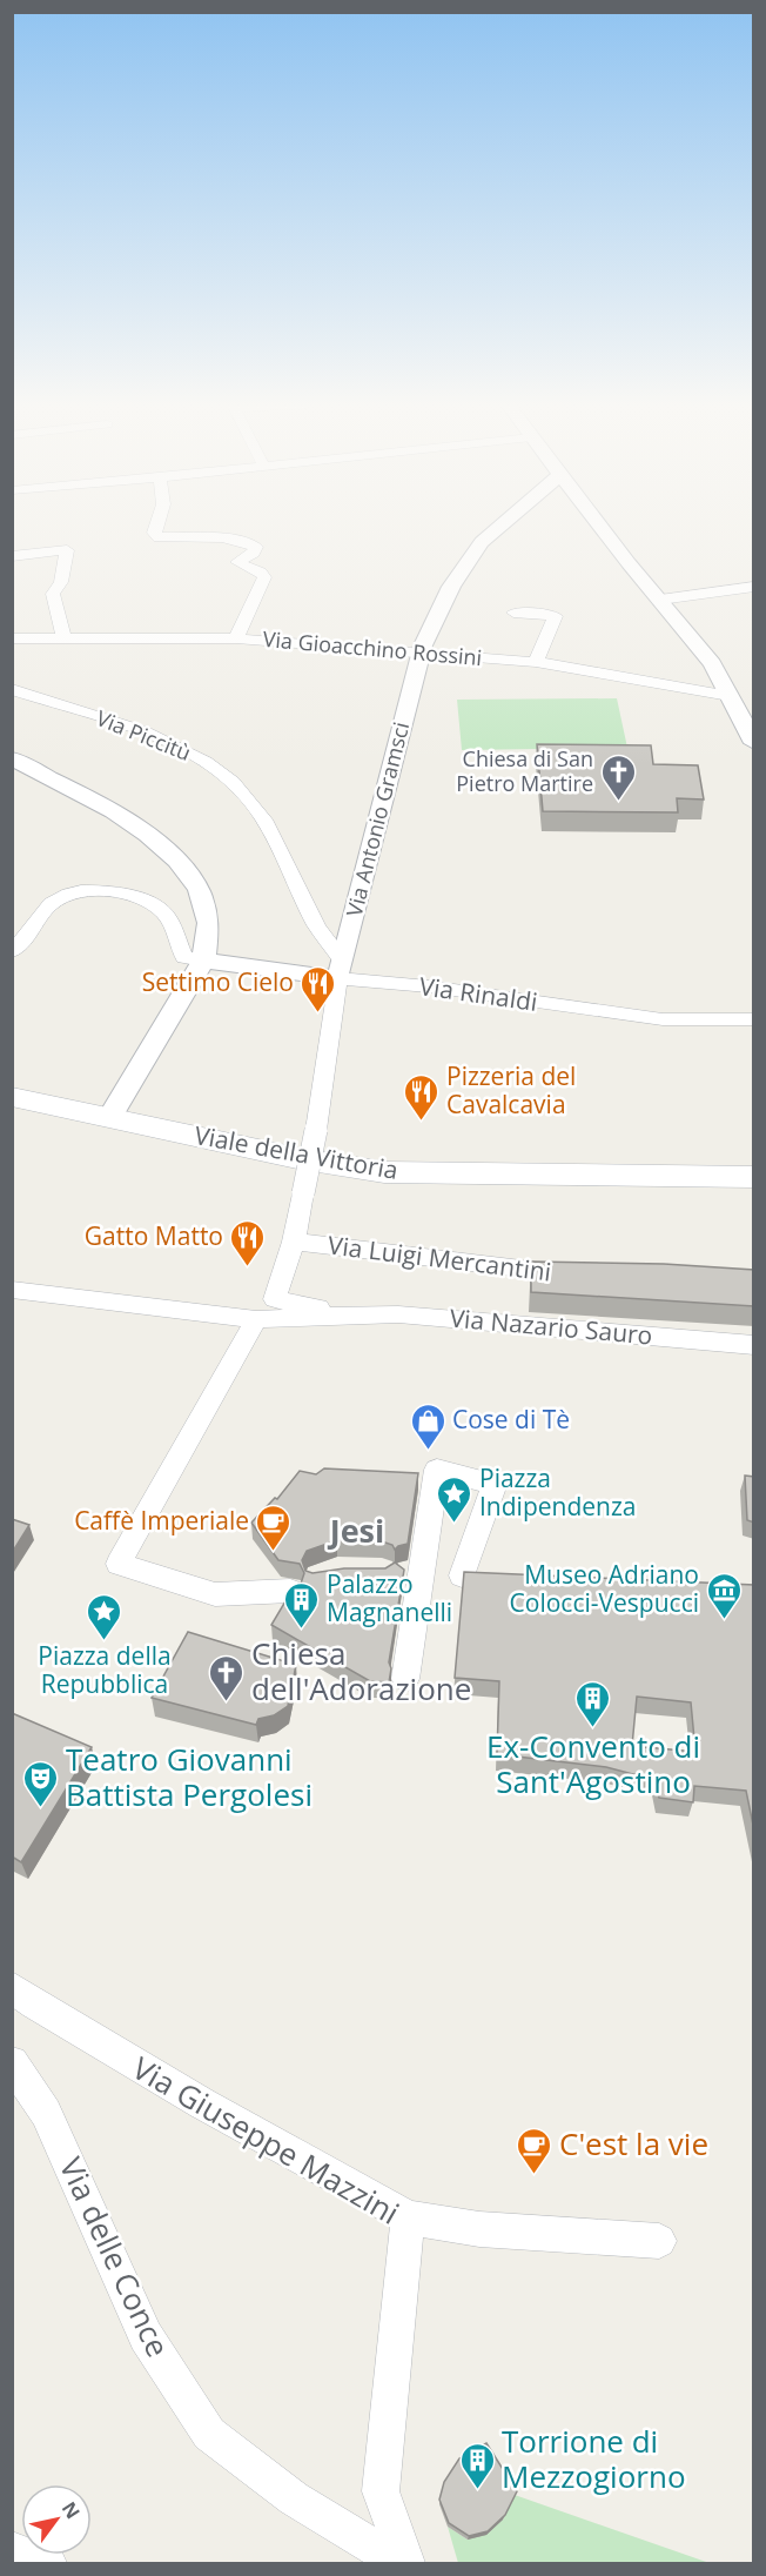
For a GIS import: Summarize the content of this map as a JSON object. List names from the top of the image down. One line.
{"streets":{"main road":["Viale della Vittoria"],"street":["Via Gioacchino Rossini","Via Piccitù","Via Antonio Gramsci","Via Rinaldi","Via Luigi Mercantini","Via Nazario Sauro","Via Giuseppe Mazzini","Via delle Conce"]},"crossings":[["Via Gioacchino Rossini","Via Antonio Gramsci"],["Via Piccitù","Via Antonio Gramsci"],["Via Piccitù","Via Rinaldi"],["Via Antonio Gramsci","Via Rinaldi"],["Via Antonio Gramsci","Via Luigi Mercantini"],["Via Antonio Gramsci","Via Nazario Sauro"]],"districts":["Jesi"],"places":{"church":["Chiesa di San Pietro Martire","Chiesa dell'Adorazione"],"restaurant":["Settimo Cielo","Pizzeria del Cavalcavia","Gatto Matto"],"shop":["Cose di Tè"],"place":["Piazza Indipendenza","Piazza della Repubblica"],"cafe":["Caffè Imperiale","C'est la vie"],"museum":["Museo Adriano Colocci-Vespucci"],"building":["Palazzo Magnanelli","Ex-Convento di Sant'Agostino","Torrione di Mezzogiorno"],"theatre":["Teatro Giovanni Battista Pergolesi"]},"north":"top right"}
